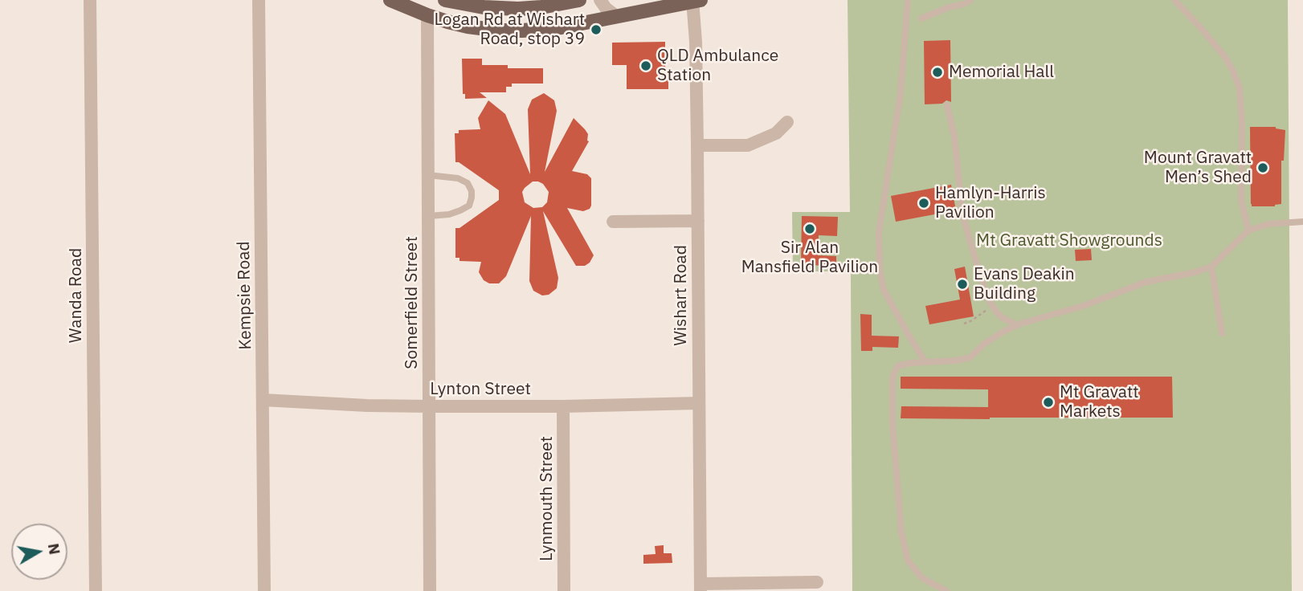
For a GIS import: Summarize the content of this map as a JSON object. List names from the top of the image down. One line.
{"streets":{"street":["Wanda Road","Kempsie Road","Wishart Road","Somerfield Street","Lynton Street","Lynmouth Street"]},"crossings":[["Kempsie Road","Lynton Street"],["Wishart Road","Lynton Street"],["Somerfield Street","Lynton Street"],["Lynton Street","Lynmouth Street"]],"parks":["Mt Gravatt Showgrounds"],"places":["Logan Rd at Wishart Road, stop 39","QLD Ambulance Station","Memorial Hall","Mount Gravatt Men’s Shed","Hamlyn-Harris Pavilion","Sir Alan Mansfield Pavilion","Evans Deakin Building","Mt Gravatt Markets"],"north":"right"}
